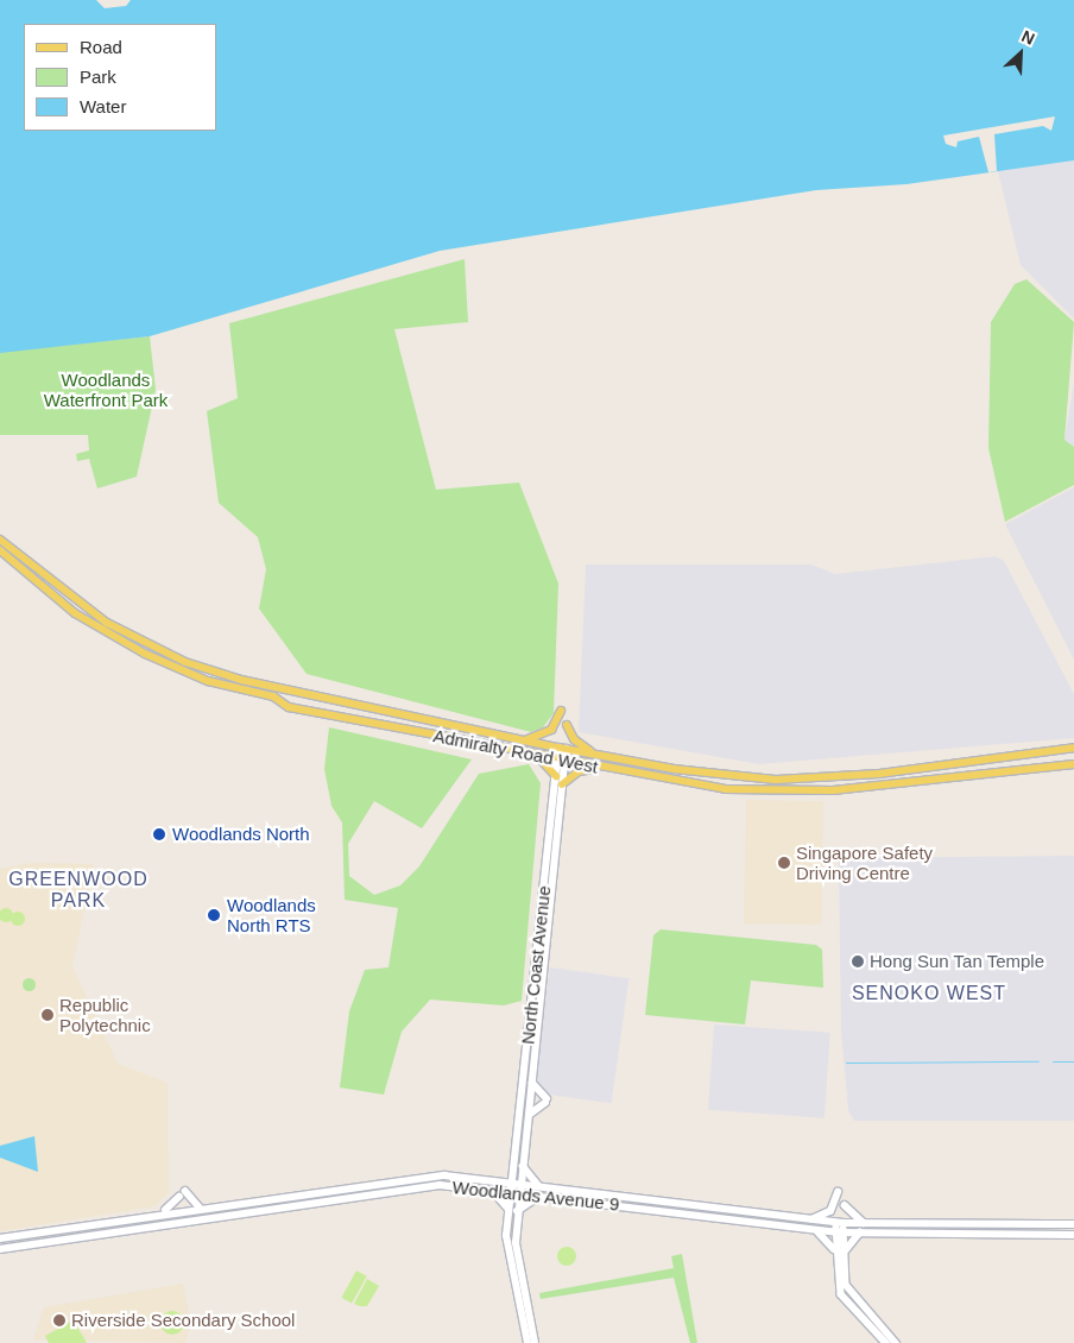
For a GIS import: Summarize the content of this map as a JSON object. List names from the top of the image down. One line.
{"streets":{"main road":["Admiralty Road West","North Coast Avenue","Woodlands Avenue 9"]},"crossings":[["Admiralty Road West","North Coast Avenue"],["North Coast Avenue","Woodlands Avenue 9"]],"districts":["GREENWOOD PARK","SENOKO WEST"],"parks":["Woodlands Waterfront Park"],"places":["Woodlands North","Singapore Safety Driving Centre","Woodlands North RTS","Hong Sun Tan Temple","Republic Polytechnic","Riverside Secondary School"],"legend":["Road","Park","Water"],"north":"top right"}
